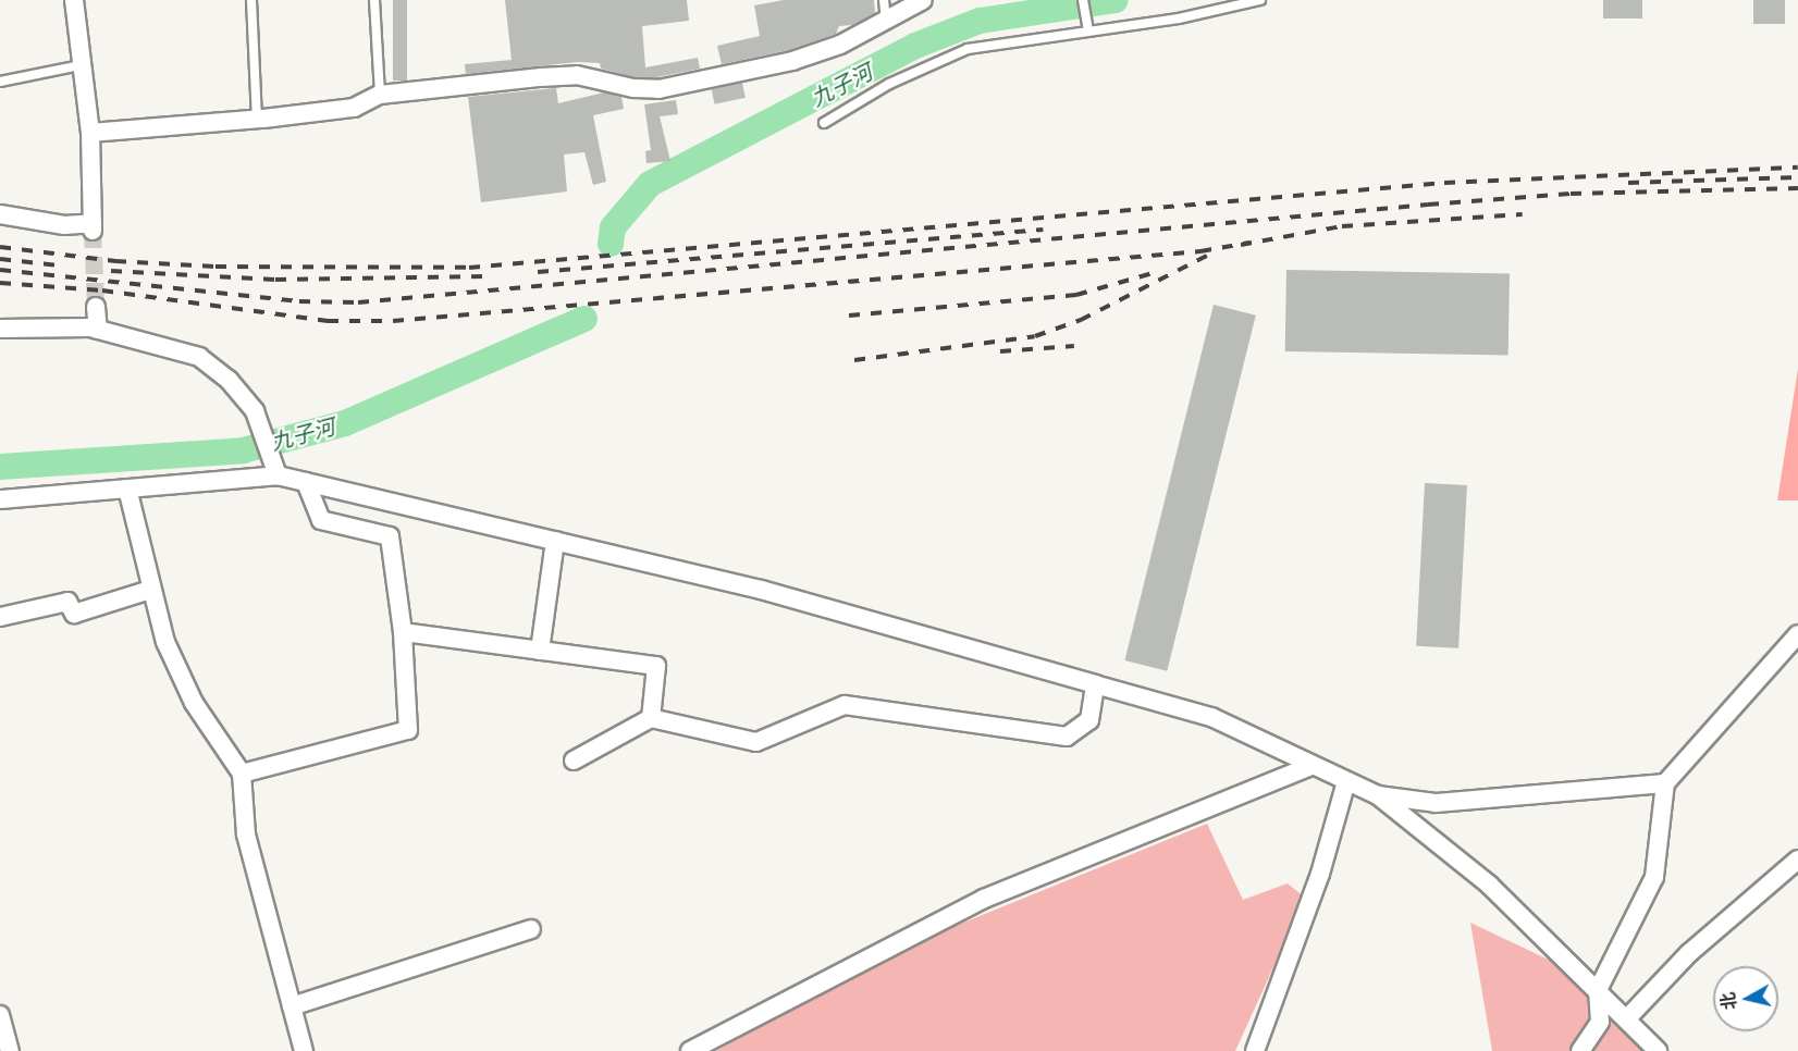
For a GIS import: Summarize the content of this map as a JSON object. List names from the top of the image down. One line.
{"water":["九子河"],"north":"left"}
